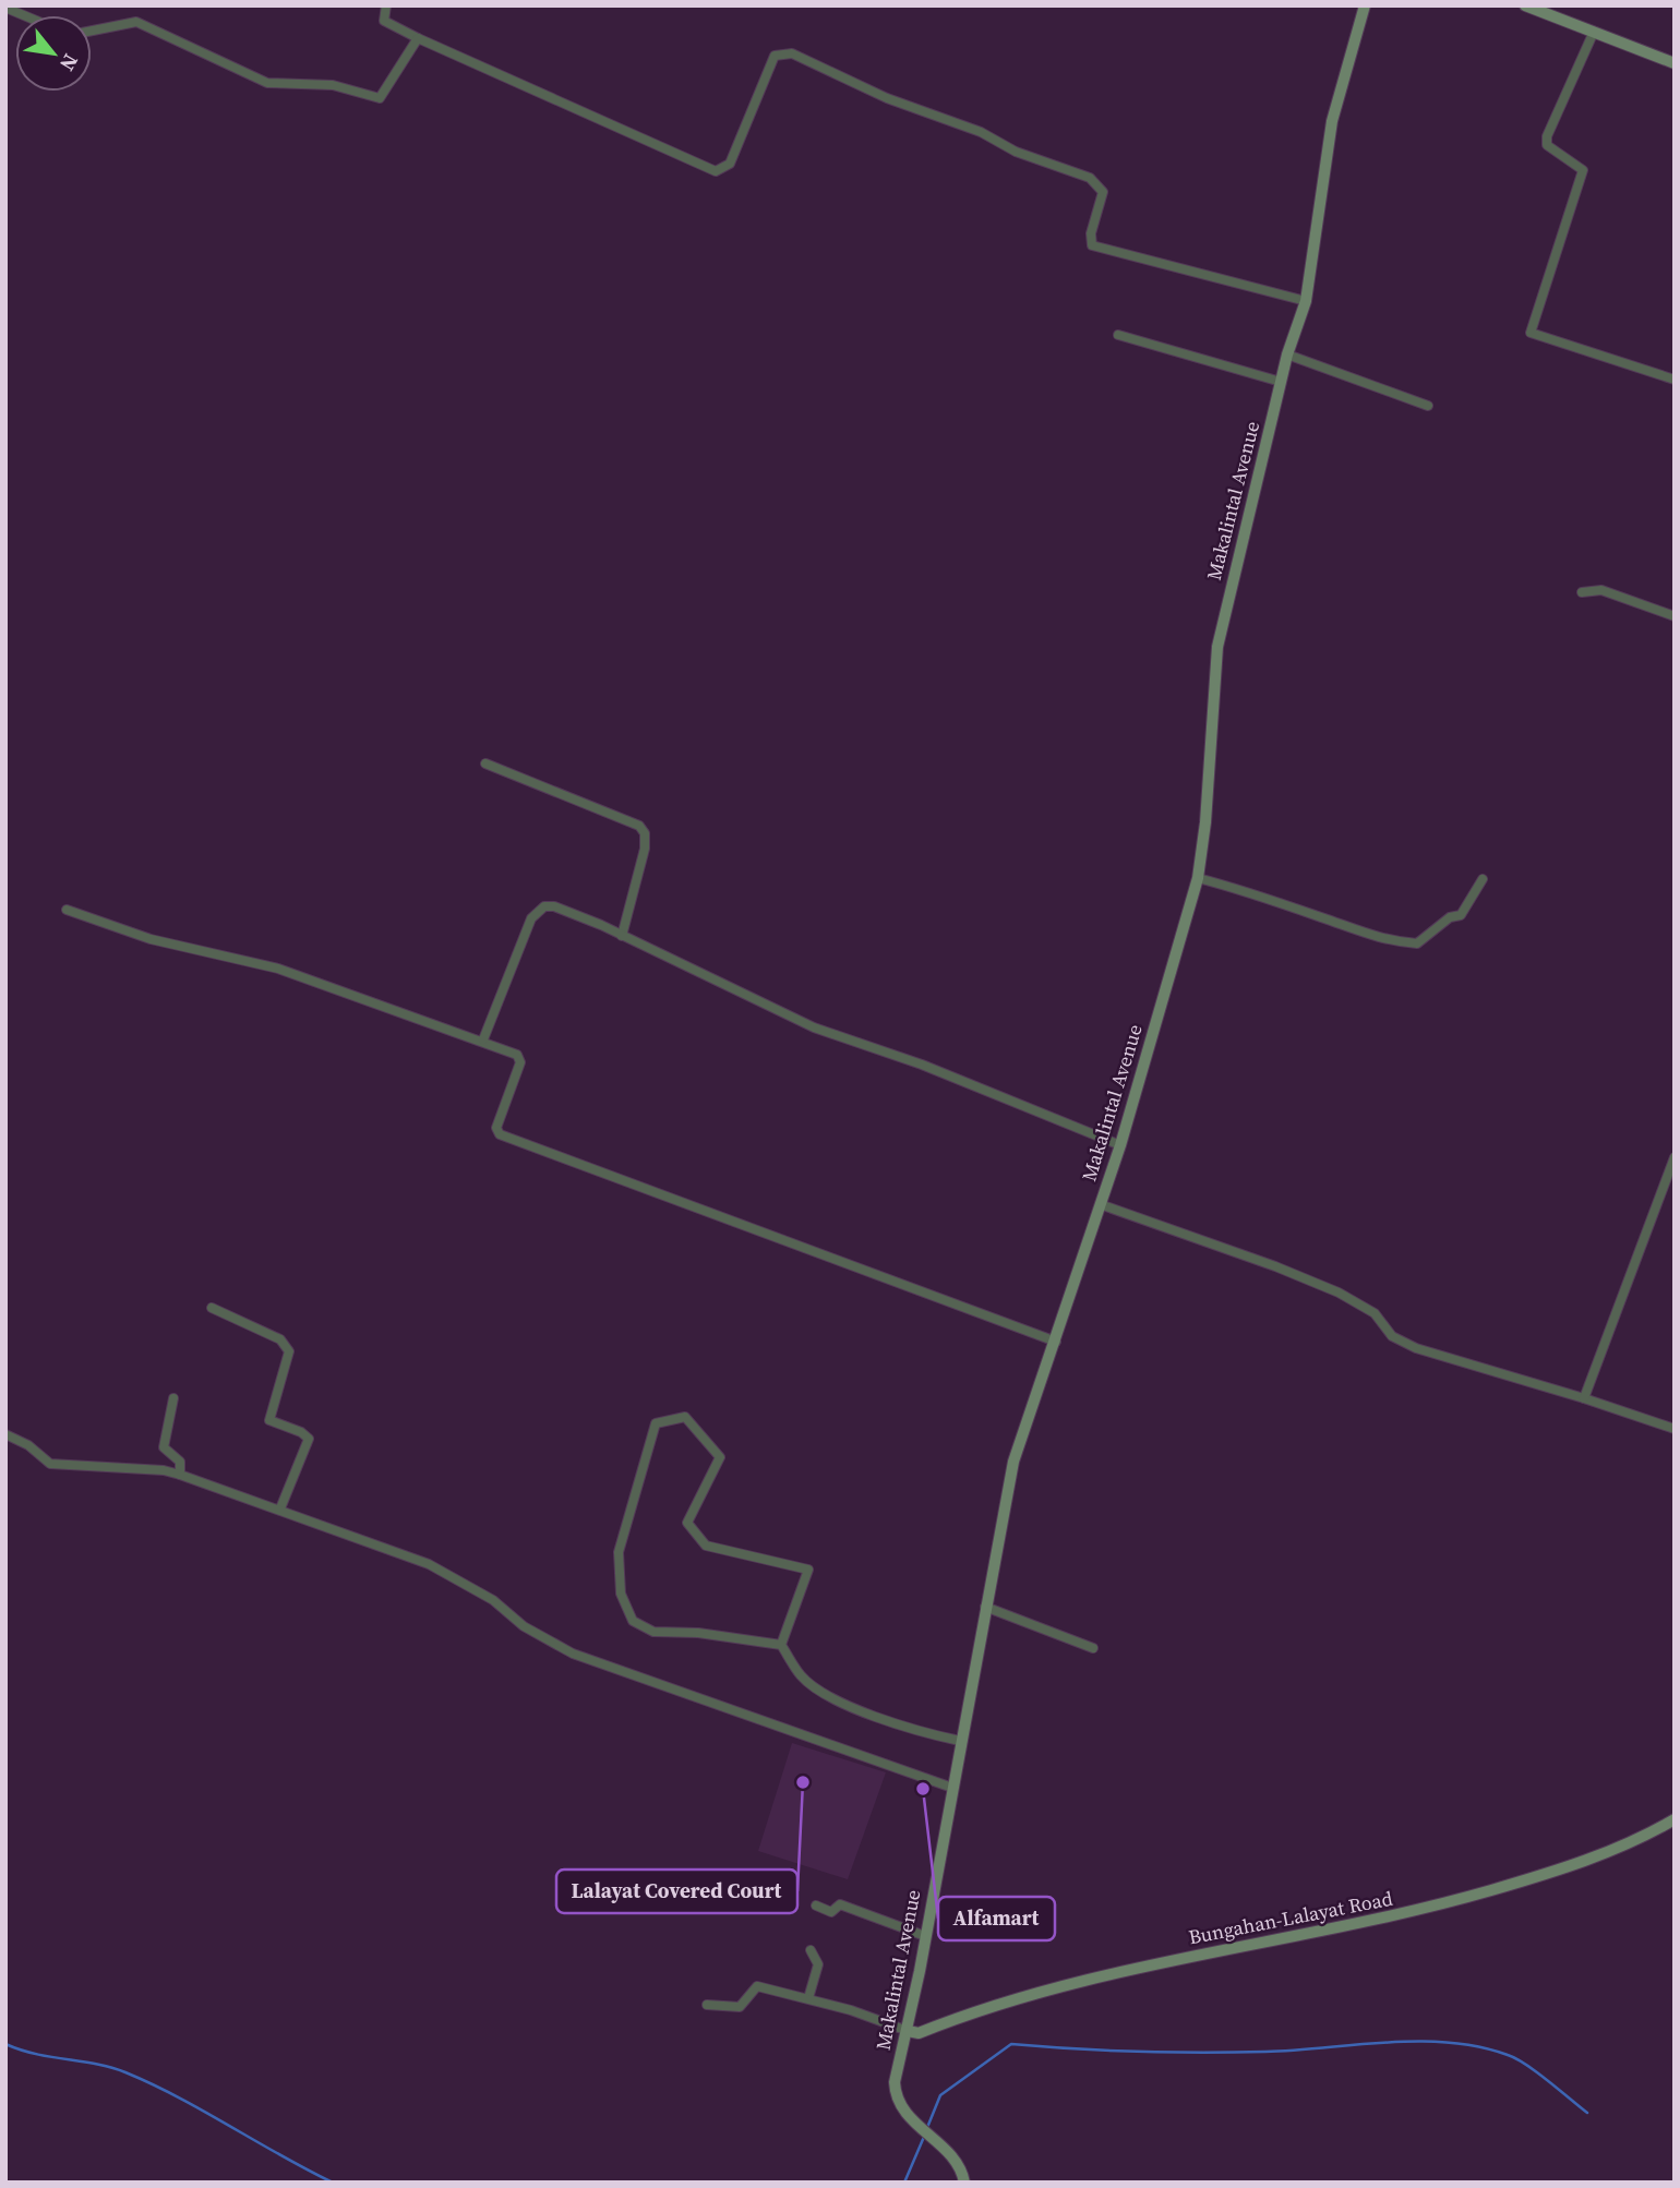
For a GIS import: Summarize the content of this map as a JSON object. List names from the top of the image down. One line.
{"streets":{"main road":["Makalintal Avenue","Bungahan-Lalayat Road"]},"crossings":[["Makalintal Avenue","Bungahan-Lalayat Road"]],"places":["Lalayat Covered Court","Alfamart"],"north":"bottom right"}
